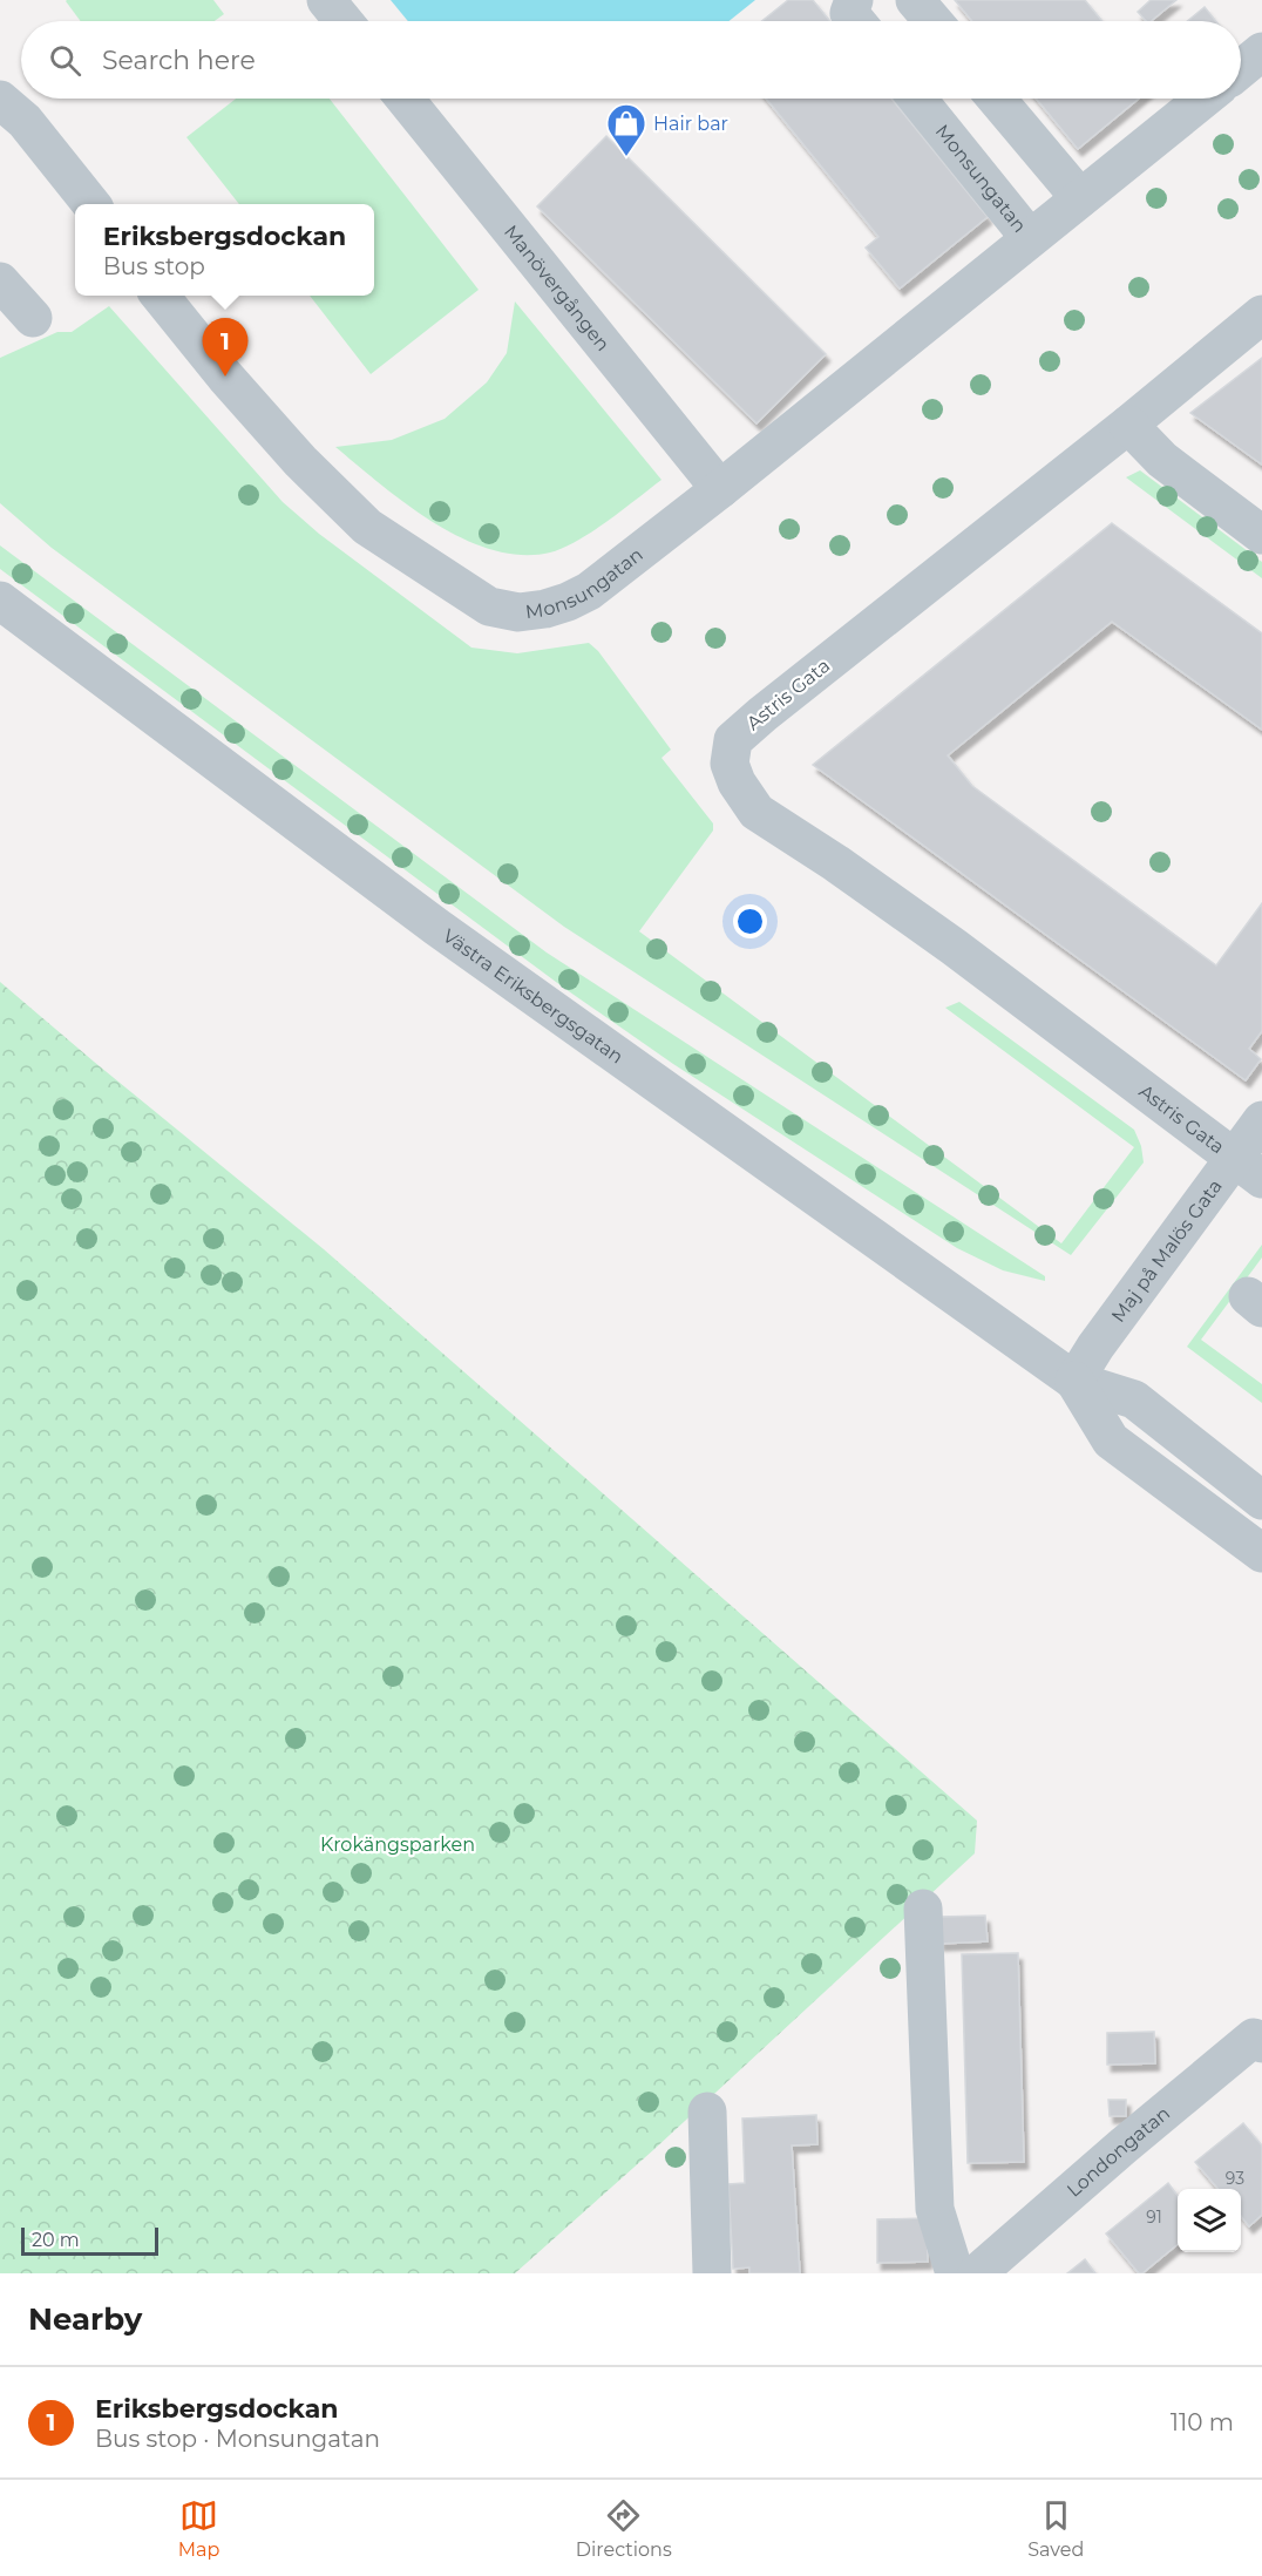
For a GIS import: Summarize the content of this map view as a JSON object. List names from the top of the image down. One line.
{"streets":{"street":["Monsungatan","Manövergången","Astris Gata","Västra Eriksbergsgatan","Maj på Malös Gata","Londongatan"]},"crossings":[["Monsungatan","Manövergången"],["Astris Gata","Maj på Malös Gata"],["Västra Eriksbergsgatan","Maj på Malös Gata"]],"parks":["Krokängsparken"],"places":{"shop":["Hair bar"]},"house_numbers":["93","91"],"scale_bar":"20 m","page":{"search":"Search here","popup":["Eriksbergsdockan","Bus stop"],"pins":"1","scale":"20 m","heading":"Nearby","list":[{"mark":"1","name":"Eriksbergsdockan","note":"Bus stop · Monsungatan","value":"110 m"}],"nav":["Map","Directions","Saved"]}}
